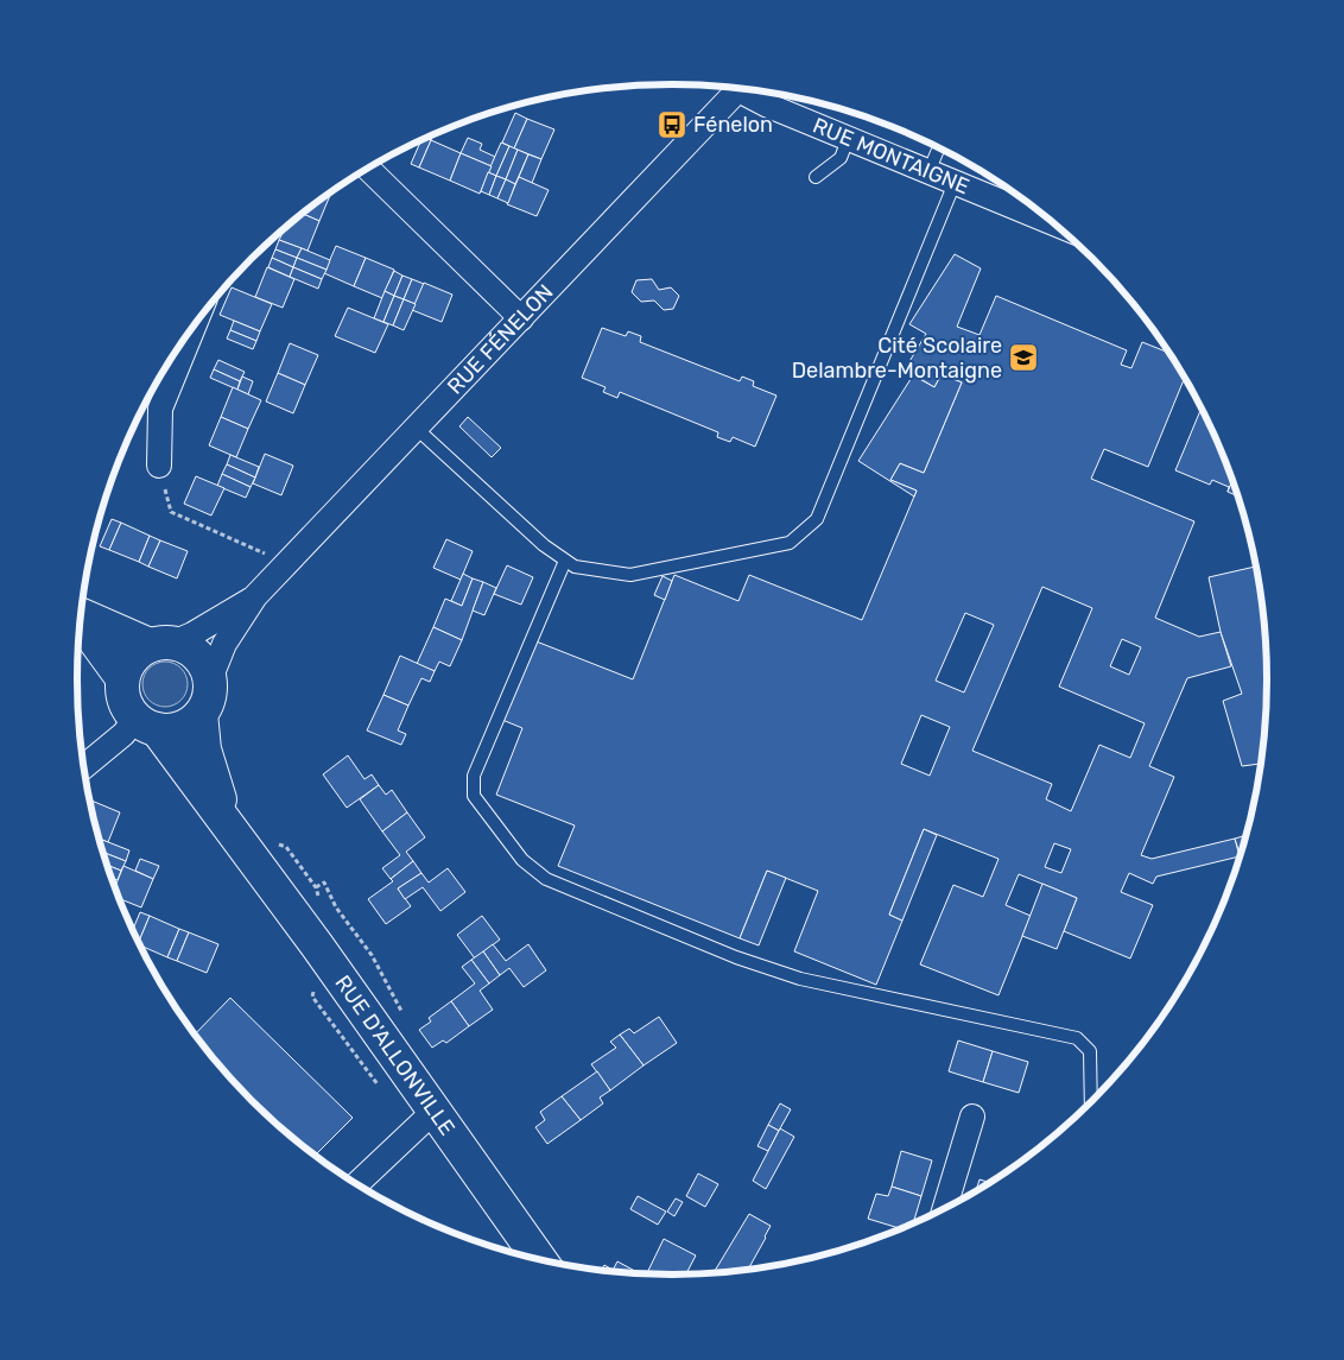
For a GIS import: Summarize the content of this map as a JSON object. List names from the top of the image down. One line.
{"streets":{"main road":["RUE D'ALLONVILLE"],"street":["RUE MONTAIGNE","RUE FÉNELON"]},"crossings":[["RUE FÉNELON","RUE D'ALLONVILLE"]],"places":{"bus stop":["Fénelon"],"school or university":["Cité Scolaire Delambre-Montaigne"]}}
